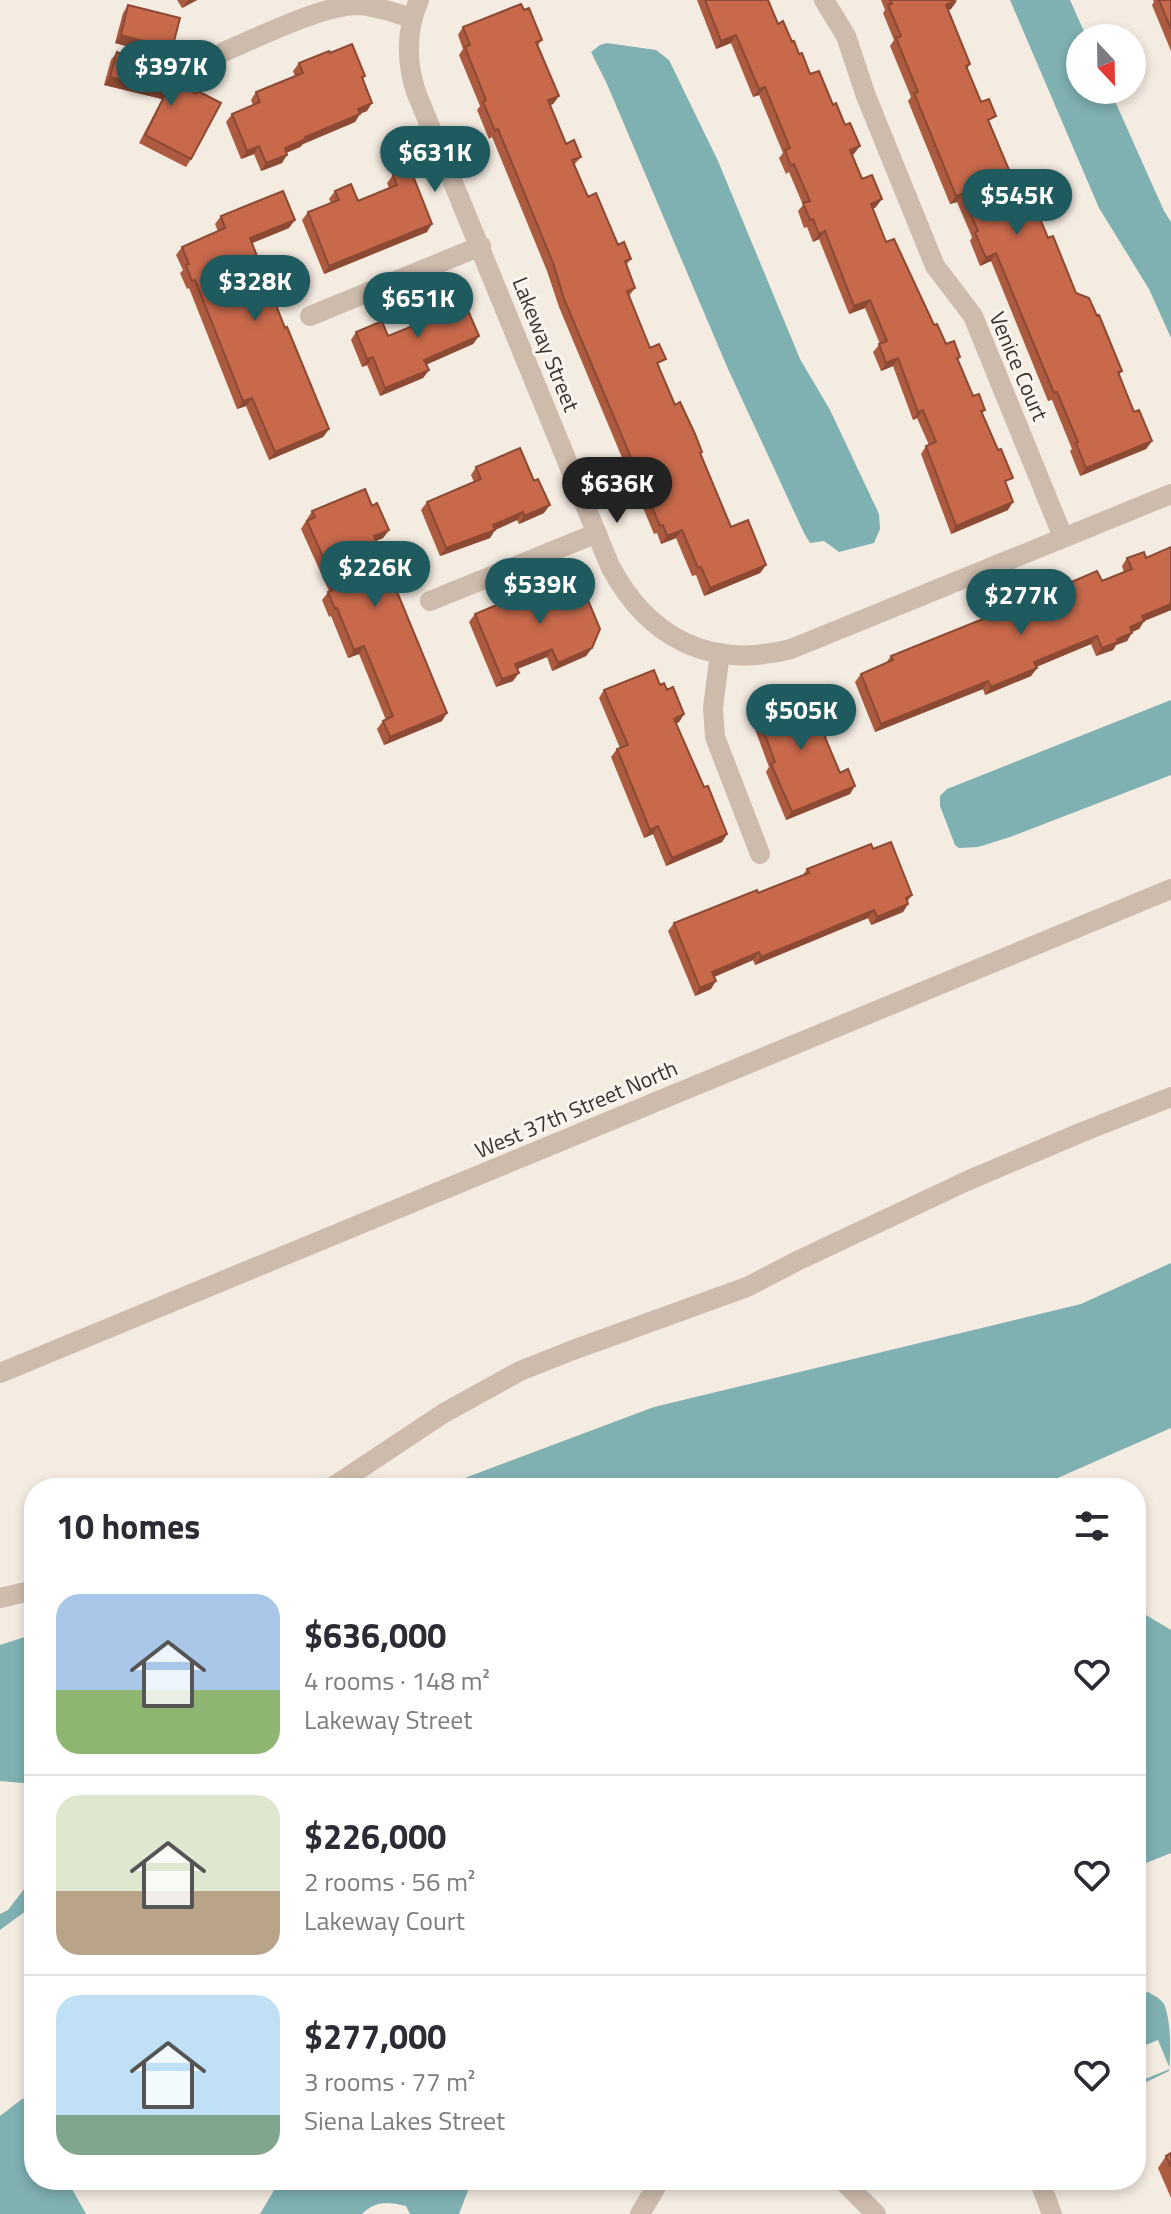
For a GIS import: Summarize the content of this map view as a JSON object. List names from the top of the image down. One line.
{"streets":{"street":["Lakeway Street","Venice Court","West 37th Street North"]},"crossings":[["Lakeway Street","Venice Court"]],"north":"bottom","page":{"price":["$397K","$631K","$545K","$328K","$651K","$636K","$226K","$539K","$277K","$505K"],"heading":"10 homes","list":[{"name":"$636,000","note":"4 rooms · 148 m² · Lakeway Street"},{"name":"$226,000","note":"2 rooms · 56 m² · Lakeway Court"},{"name":"$277,000","note":"3 rooms · 77 m² · Siena Lakes Street"}]}}
